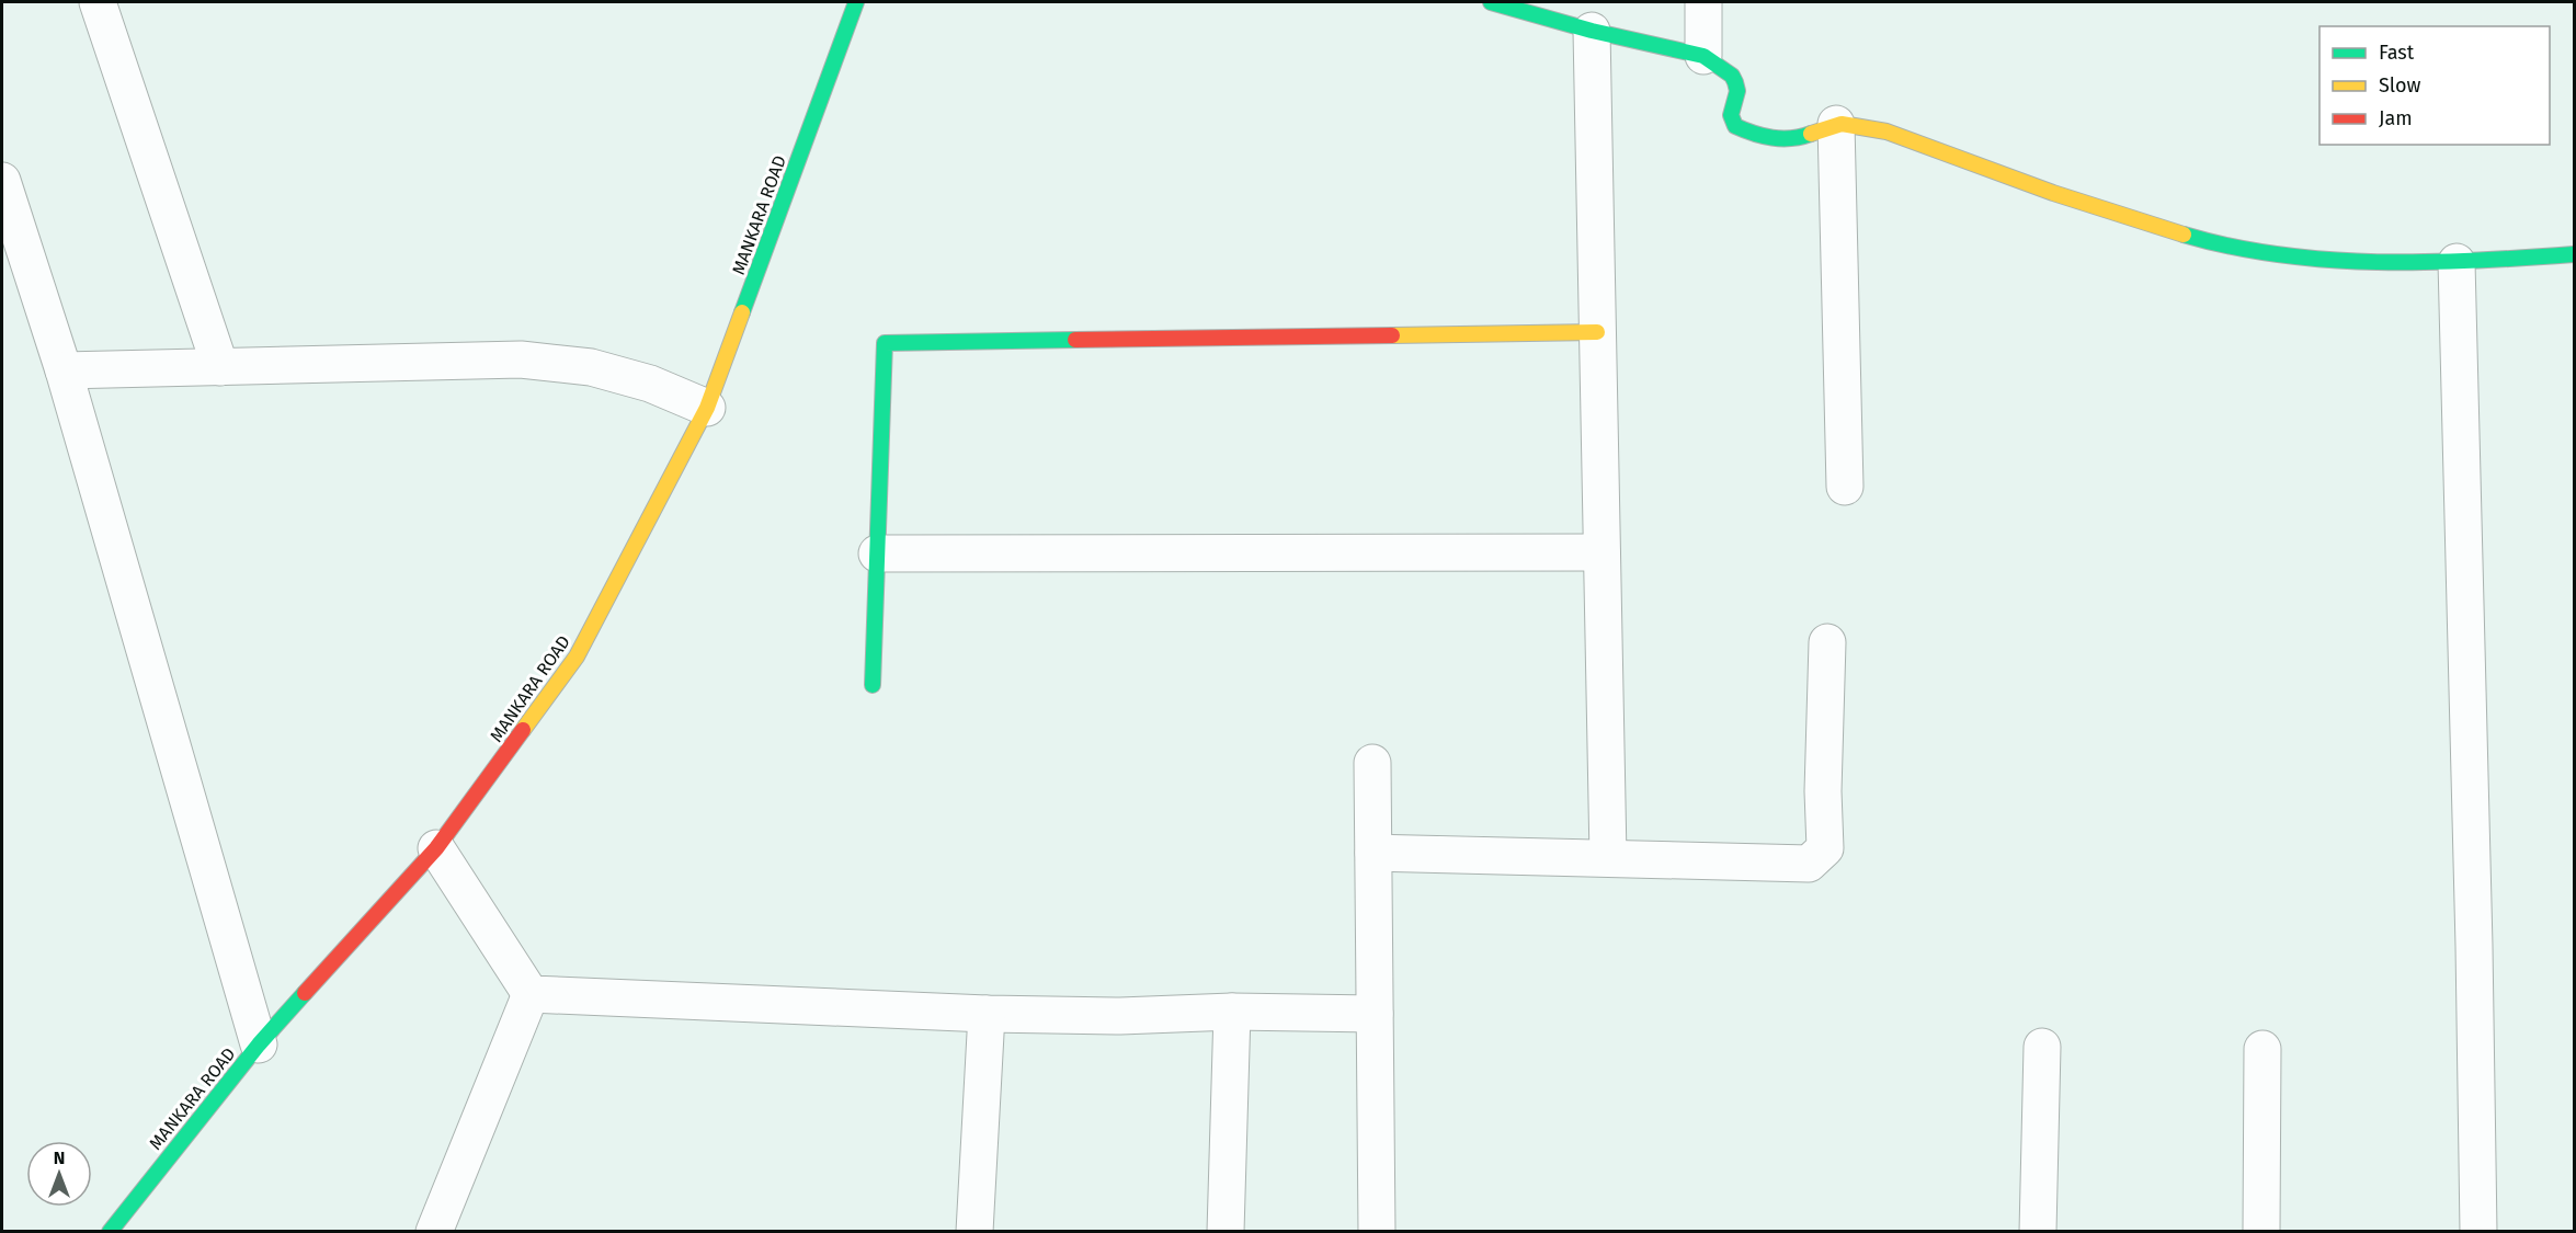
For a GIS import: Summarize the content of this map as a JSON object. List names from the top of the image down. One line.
{"streets":{"street":["MANKARA ROAD"]},"legend":["Fast","Slow","Jam"],"north":"top"}
